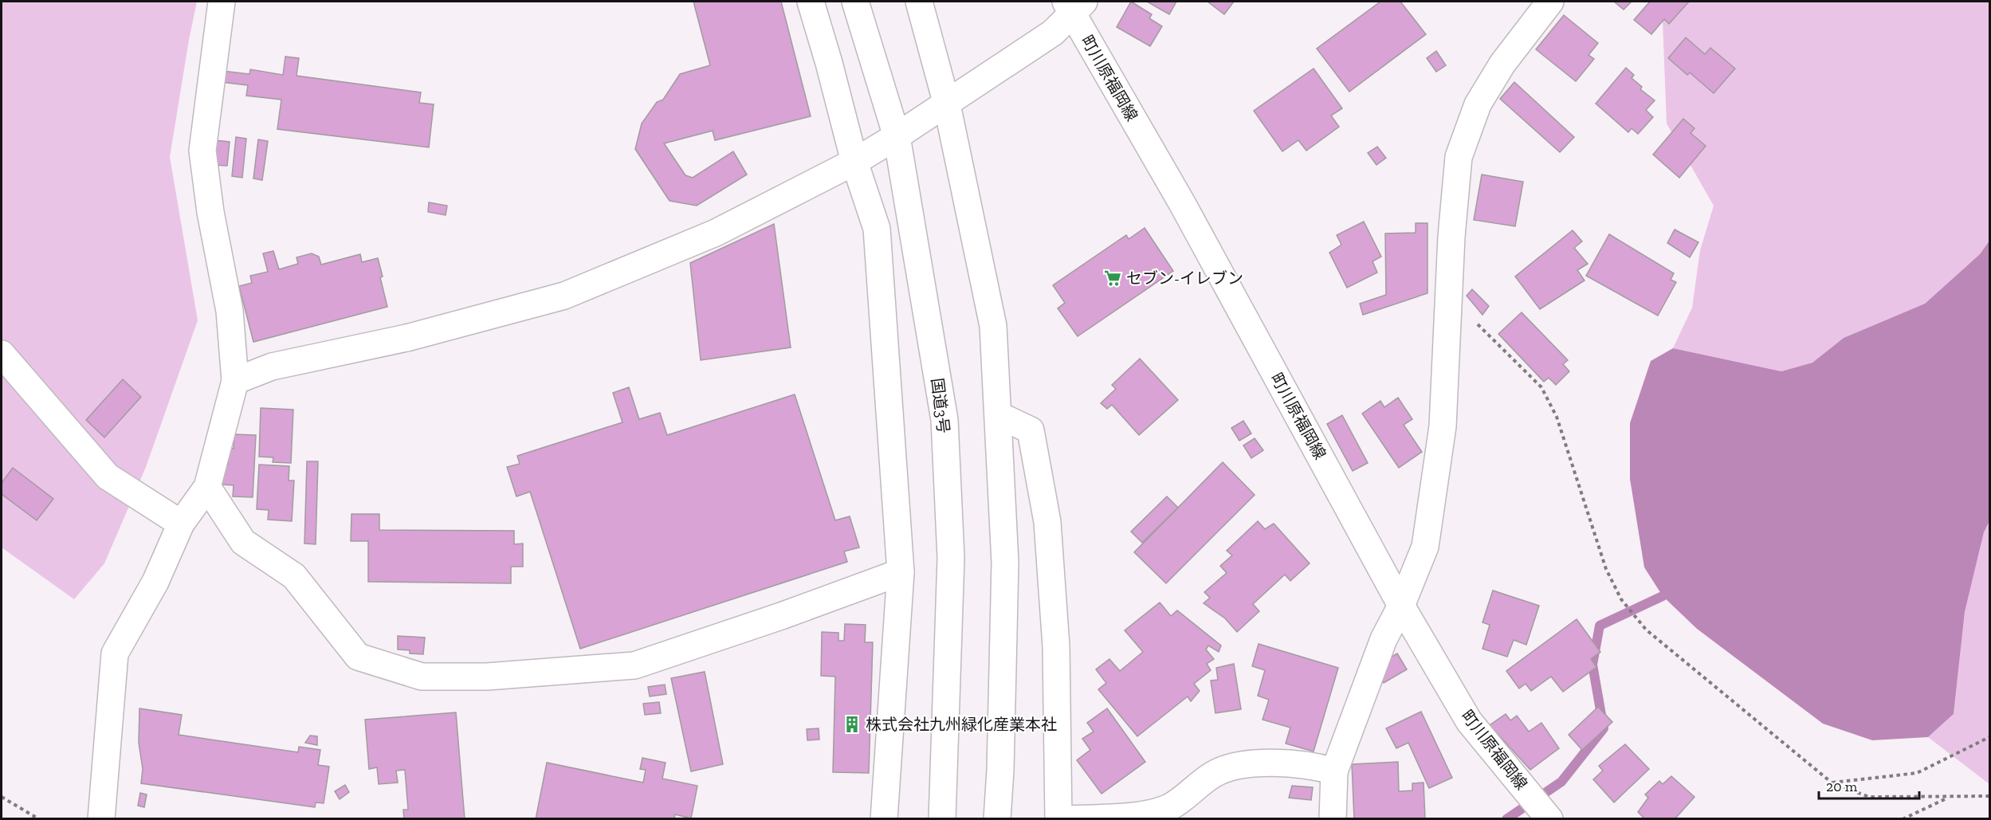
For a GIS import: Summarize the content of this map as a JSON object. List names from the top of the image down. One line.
{"streets":{"main road":["町川原福岡線","国道3号"]},"places":{"supermarket":["セブン-イレブン"],"building":["株式会社九州緑化産業本社"]},"scale_bar":"20 m"}
